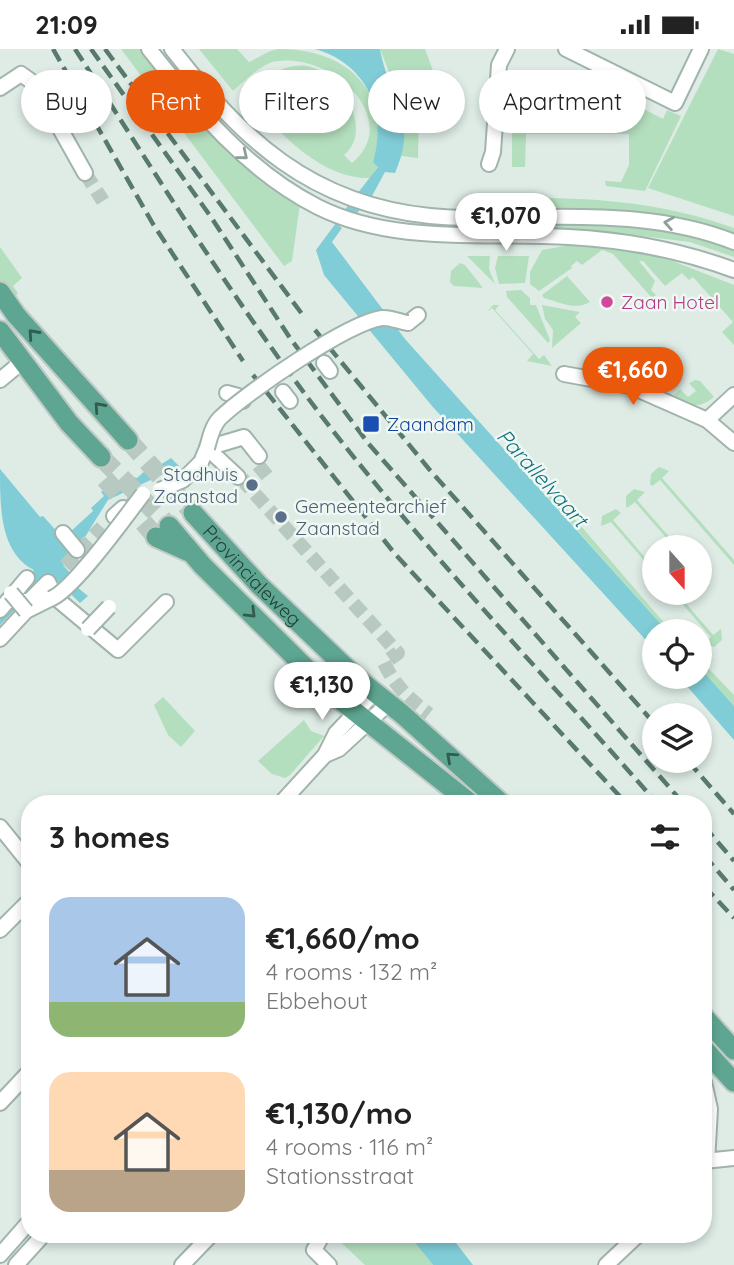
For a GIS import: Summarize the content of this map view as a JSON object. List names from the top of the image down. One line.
{"streets":{"main road":["Provincialeweg"]},"water":["Parallelvaart"],"places":{"other":["Zaan Hotel","Stadhuis Zaanstad","Gemeentearchief Zaanstad"],"transit":["Zaandam"]},"north":"bottom","page":{"status":"21:09","chip":["Buy","Rent","Filters","New","Apartment"],"price":["€1,070","€1,660","€1,130"],"heading":"3 homes","list":[{"name":"€1,660/mo","note":"4 rooms · 132 m² · Ebbehout"},{"name":"€1,130/mo","note":"4 rooms · 116 m² · Stationsstraat"}]}}
